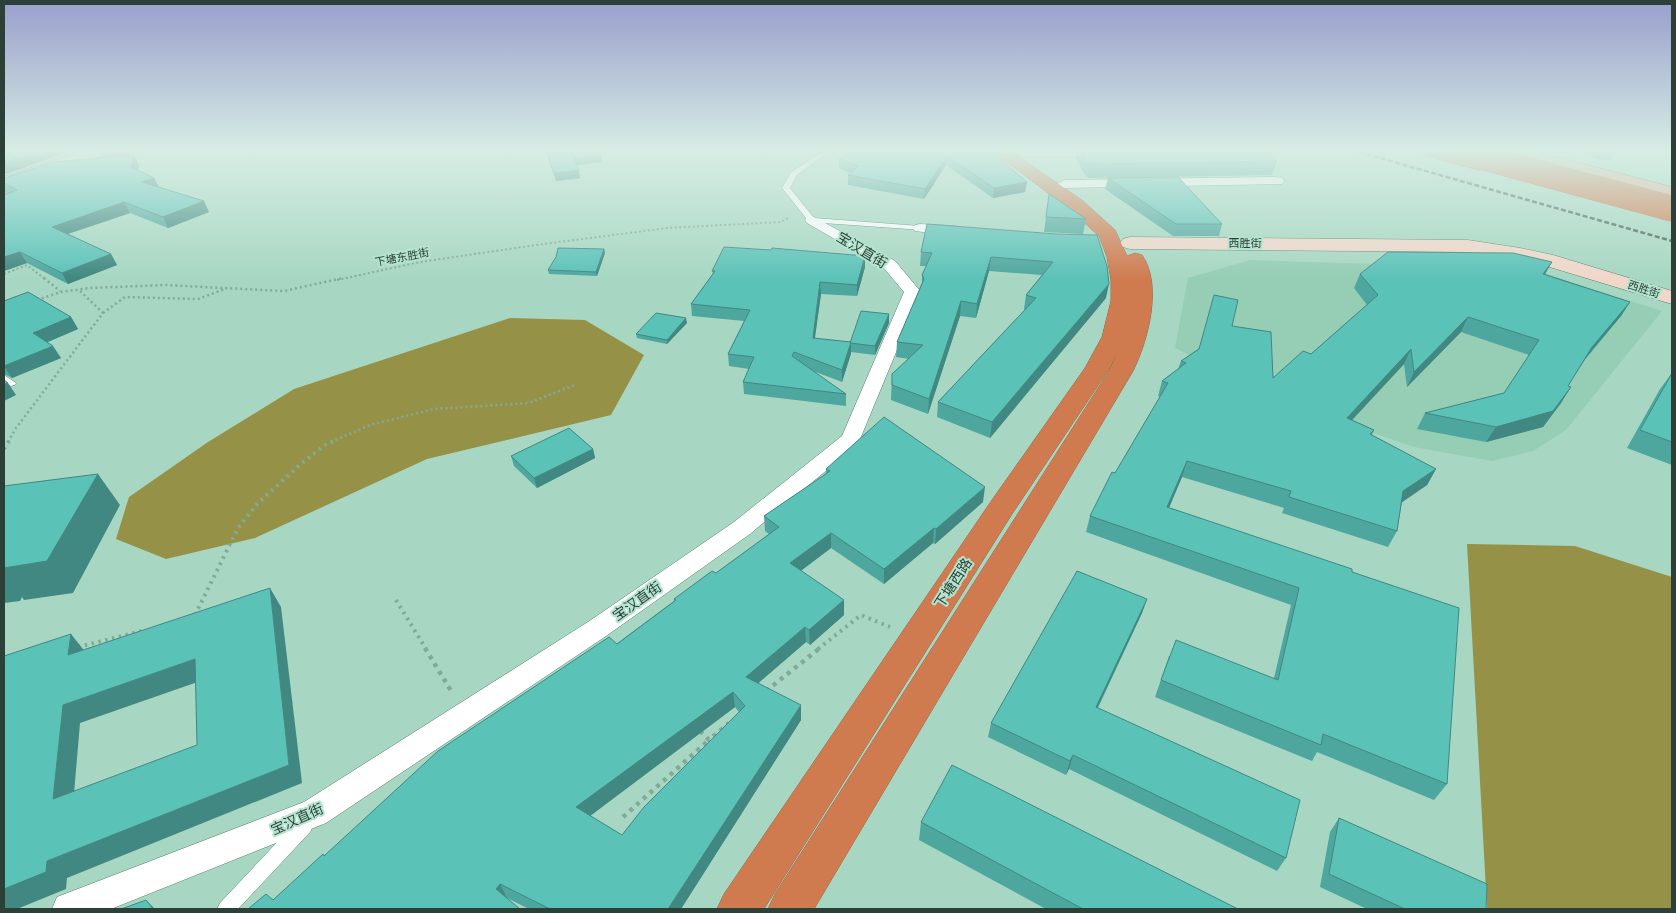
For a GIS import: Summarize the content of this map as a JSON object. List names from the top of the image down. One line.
{"streets":{"highway":["下塘西路"],"street":["西胜街","宝汉直街"],"path":["下塘东胜街"]},"crossings":[["西胜街","下塘西路"],["宝汉直街","下塘东胜街"]]}
